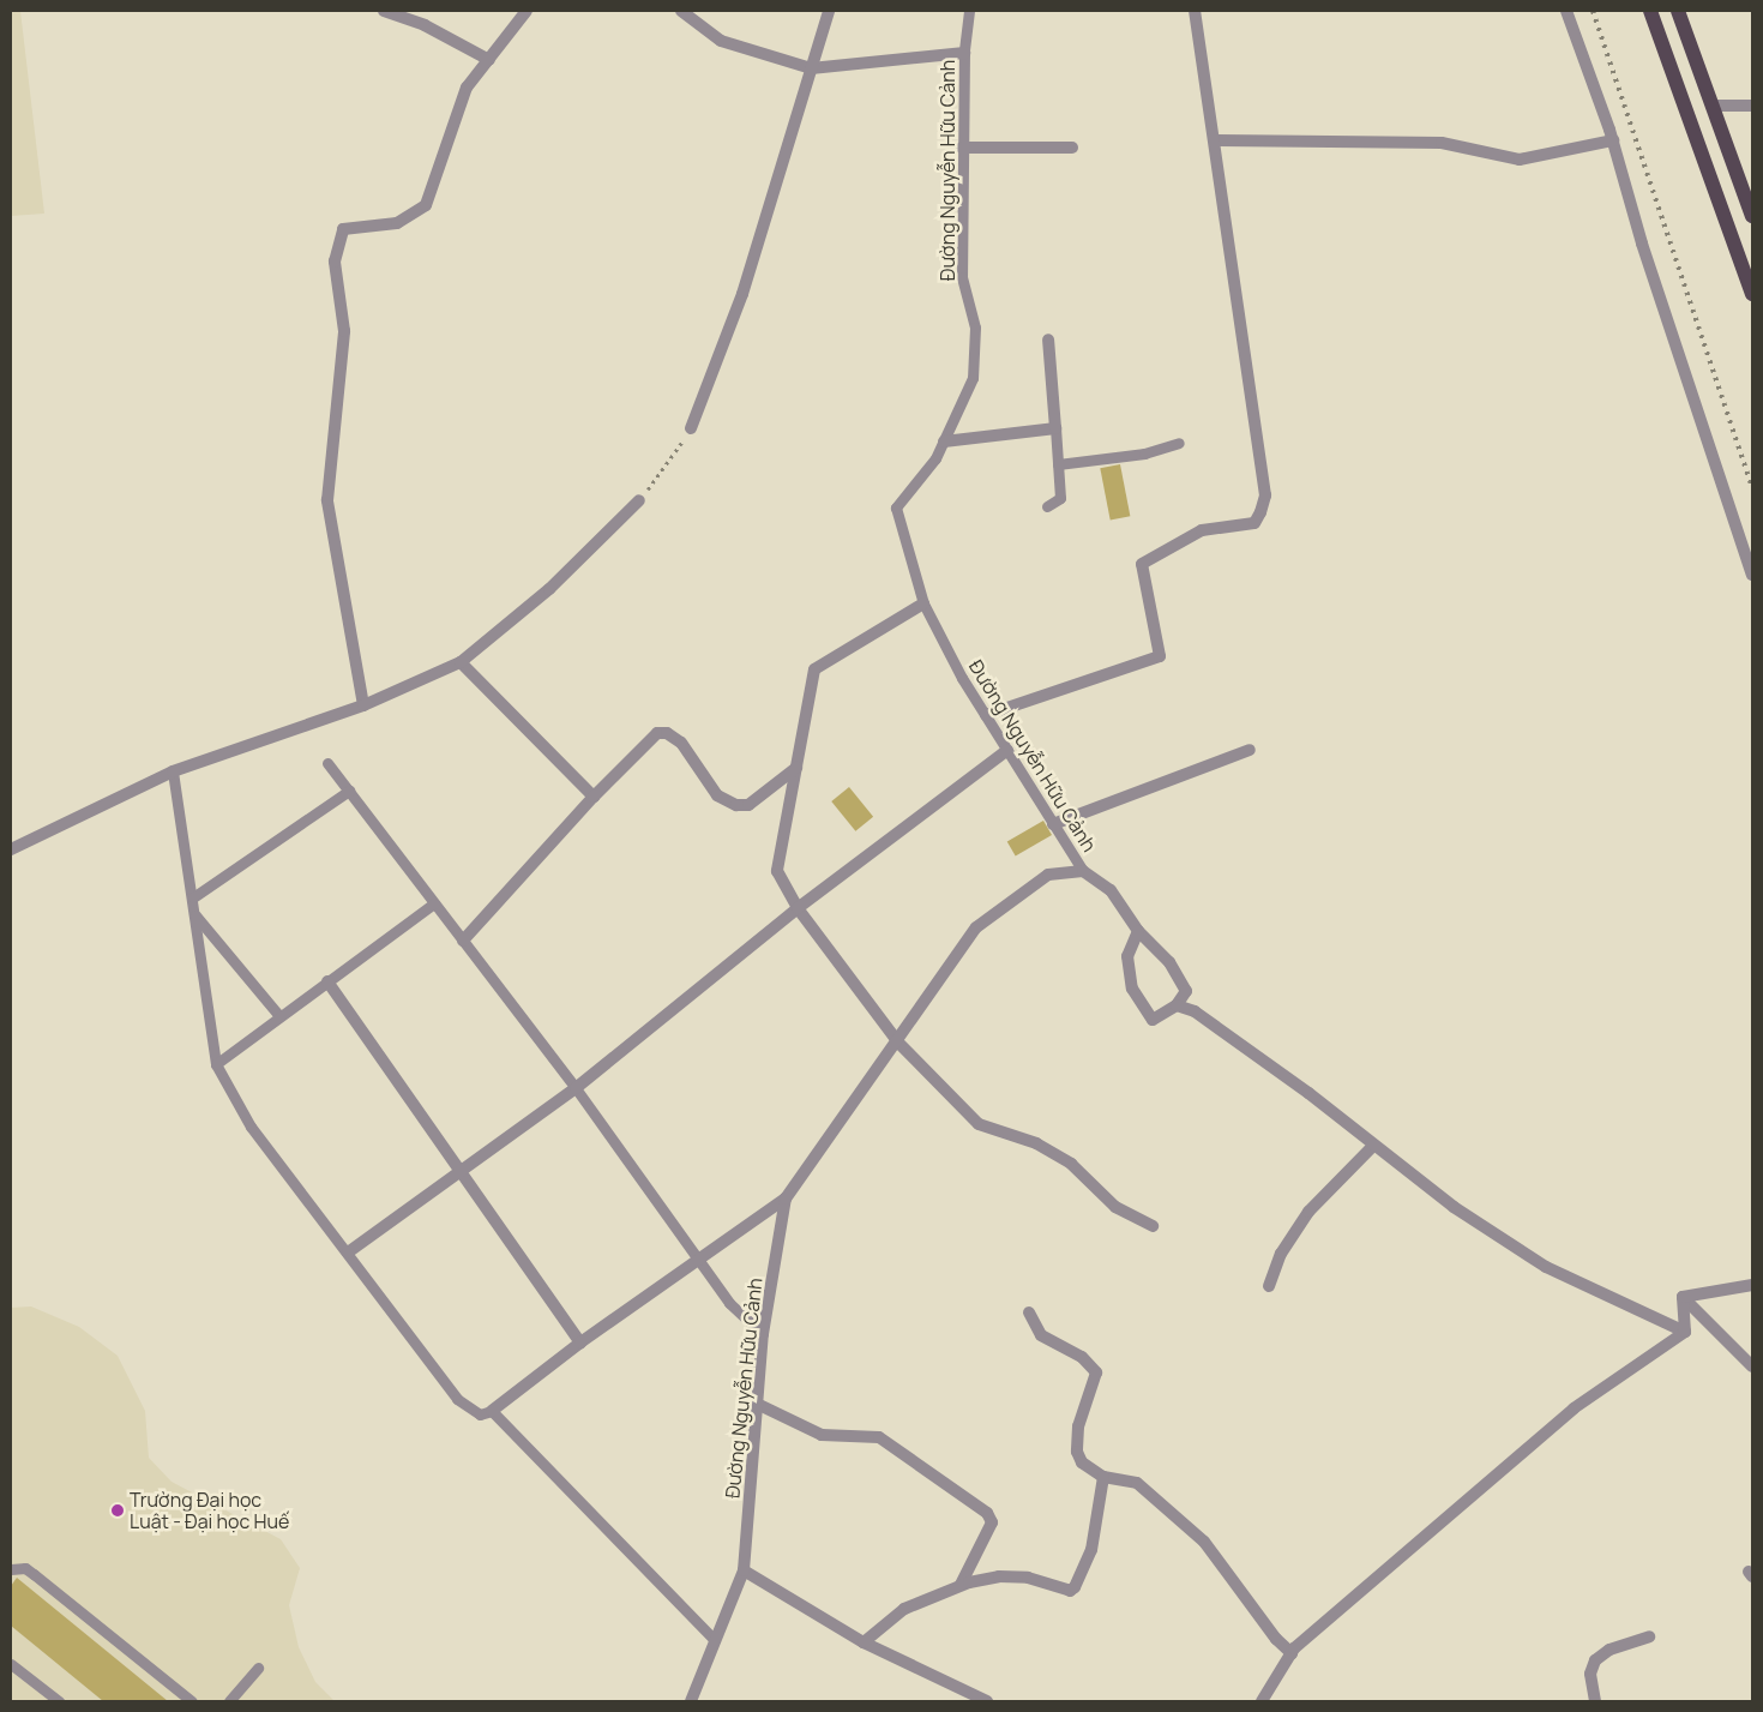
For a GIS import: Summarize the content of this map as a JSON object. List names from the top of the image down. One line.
{"streets":{"street":["Đường Nguyễn Hữu Cảnh"]},"places":["Trường Đại học Luật - Đại học Huế"]}
